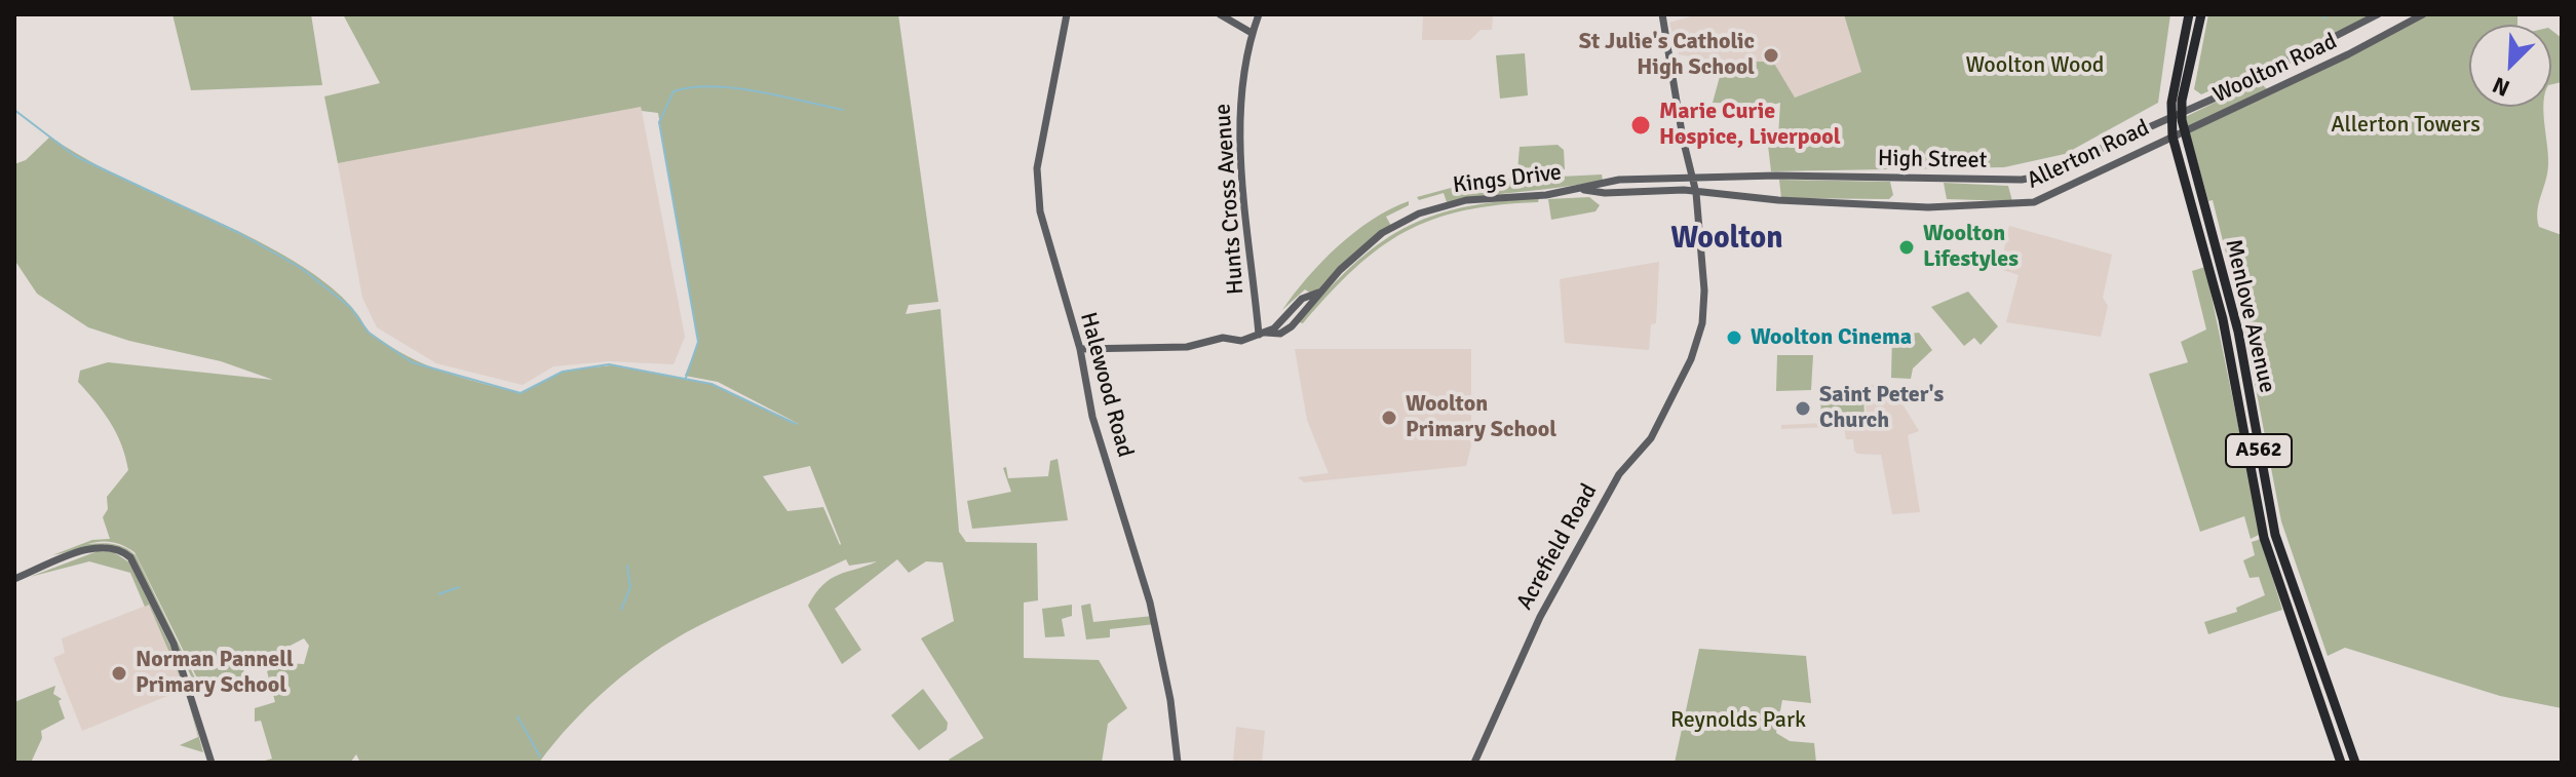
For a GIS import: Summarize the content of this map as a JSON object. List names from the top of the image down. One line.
{"streets":{"highway":["Menlove Avenue","A562"],"main road":["Woolton Road","Allerton Road","High Street","Kings Drive","Hunts Cross Avenue","Halewood Road","Acrefield Road"]},"crossings":[["Woolton Road","Allerton Road"],["Woolton Road","Menlove Avenue"],["Woolton Road","A562"],["Allerton Road","High Street"],["Allerton Road","Menlove Avenue"],["Allerton Road","A562"],["High Street","Kings Drive"],["High Street","Acrefield Road"],["Kings Drive","Hunts Cross Avenue"],["Kings Drive","Acrefield Road"],["Menlove Avenue","A562"]],"districts":["Woolton"],"parks":["Woolton Wood","Allerton Towers","Reynolds Park"],"places":["St Julie's Catholic High School","Marie Curie Hospice, Liverpool","Woolton Lifestyles","Woolton Cinema","Saint Peter's Church","Woolton Primary School","Norman Pannell Primary School"],"north":"bottom left"}
